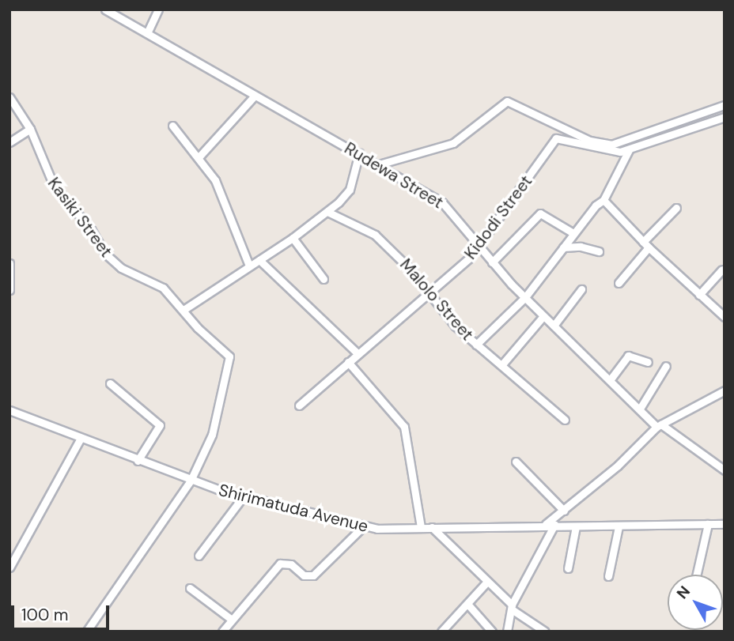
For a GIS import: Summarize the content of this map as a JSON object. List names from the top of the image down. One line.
{"streets":{"street":["Rudewa Street","Kasiki Street","Kidodi Street","Malolo Street","Shirimatuda Avenue"]},"crossings":[["Rudewa Street","Kidodi Street"],["Kasiki Street","Shirimatuda Avenue"],["Kidodi Street","Malolo Street"]],"scale_bar":"100 m","north":"top left"}
